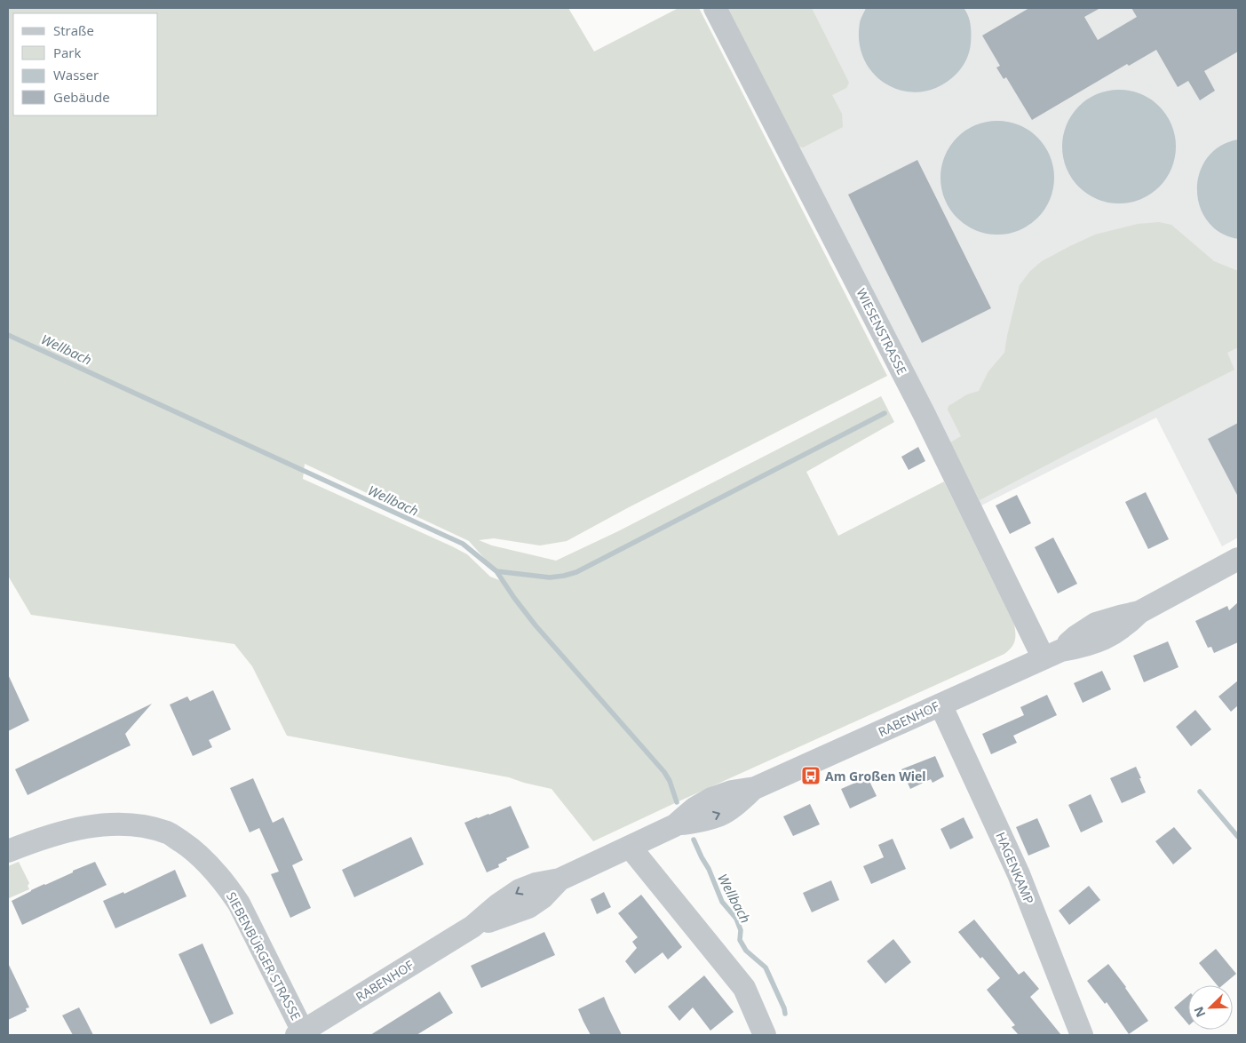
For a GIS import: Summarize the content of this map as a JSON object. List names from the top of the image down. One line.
{"streets":{"street":["WIESENSTRASSE","RABENHOF","HAGENKAMP","SIEBENBÜRGER STRASSE"]},"crossings":[["WIESENSTRASSE","RABENHOF"],["RABENHOF","HAGENKAMP"],["RABENHOF","SIEBENBÜRGER STRASSE"]],"water":["Wellbach"],"places":{"bus stop":["Am Großen Wiel"]},"legend":["Straße","Park","Wasser","Gebäude"],"north":"bottom left"}
